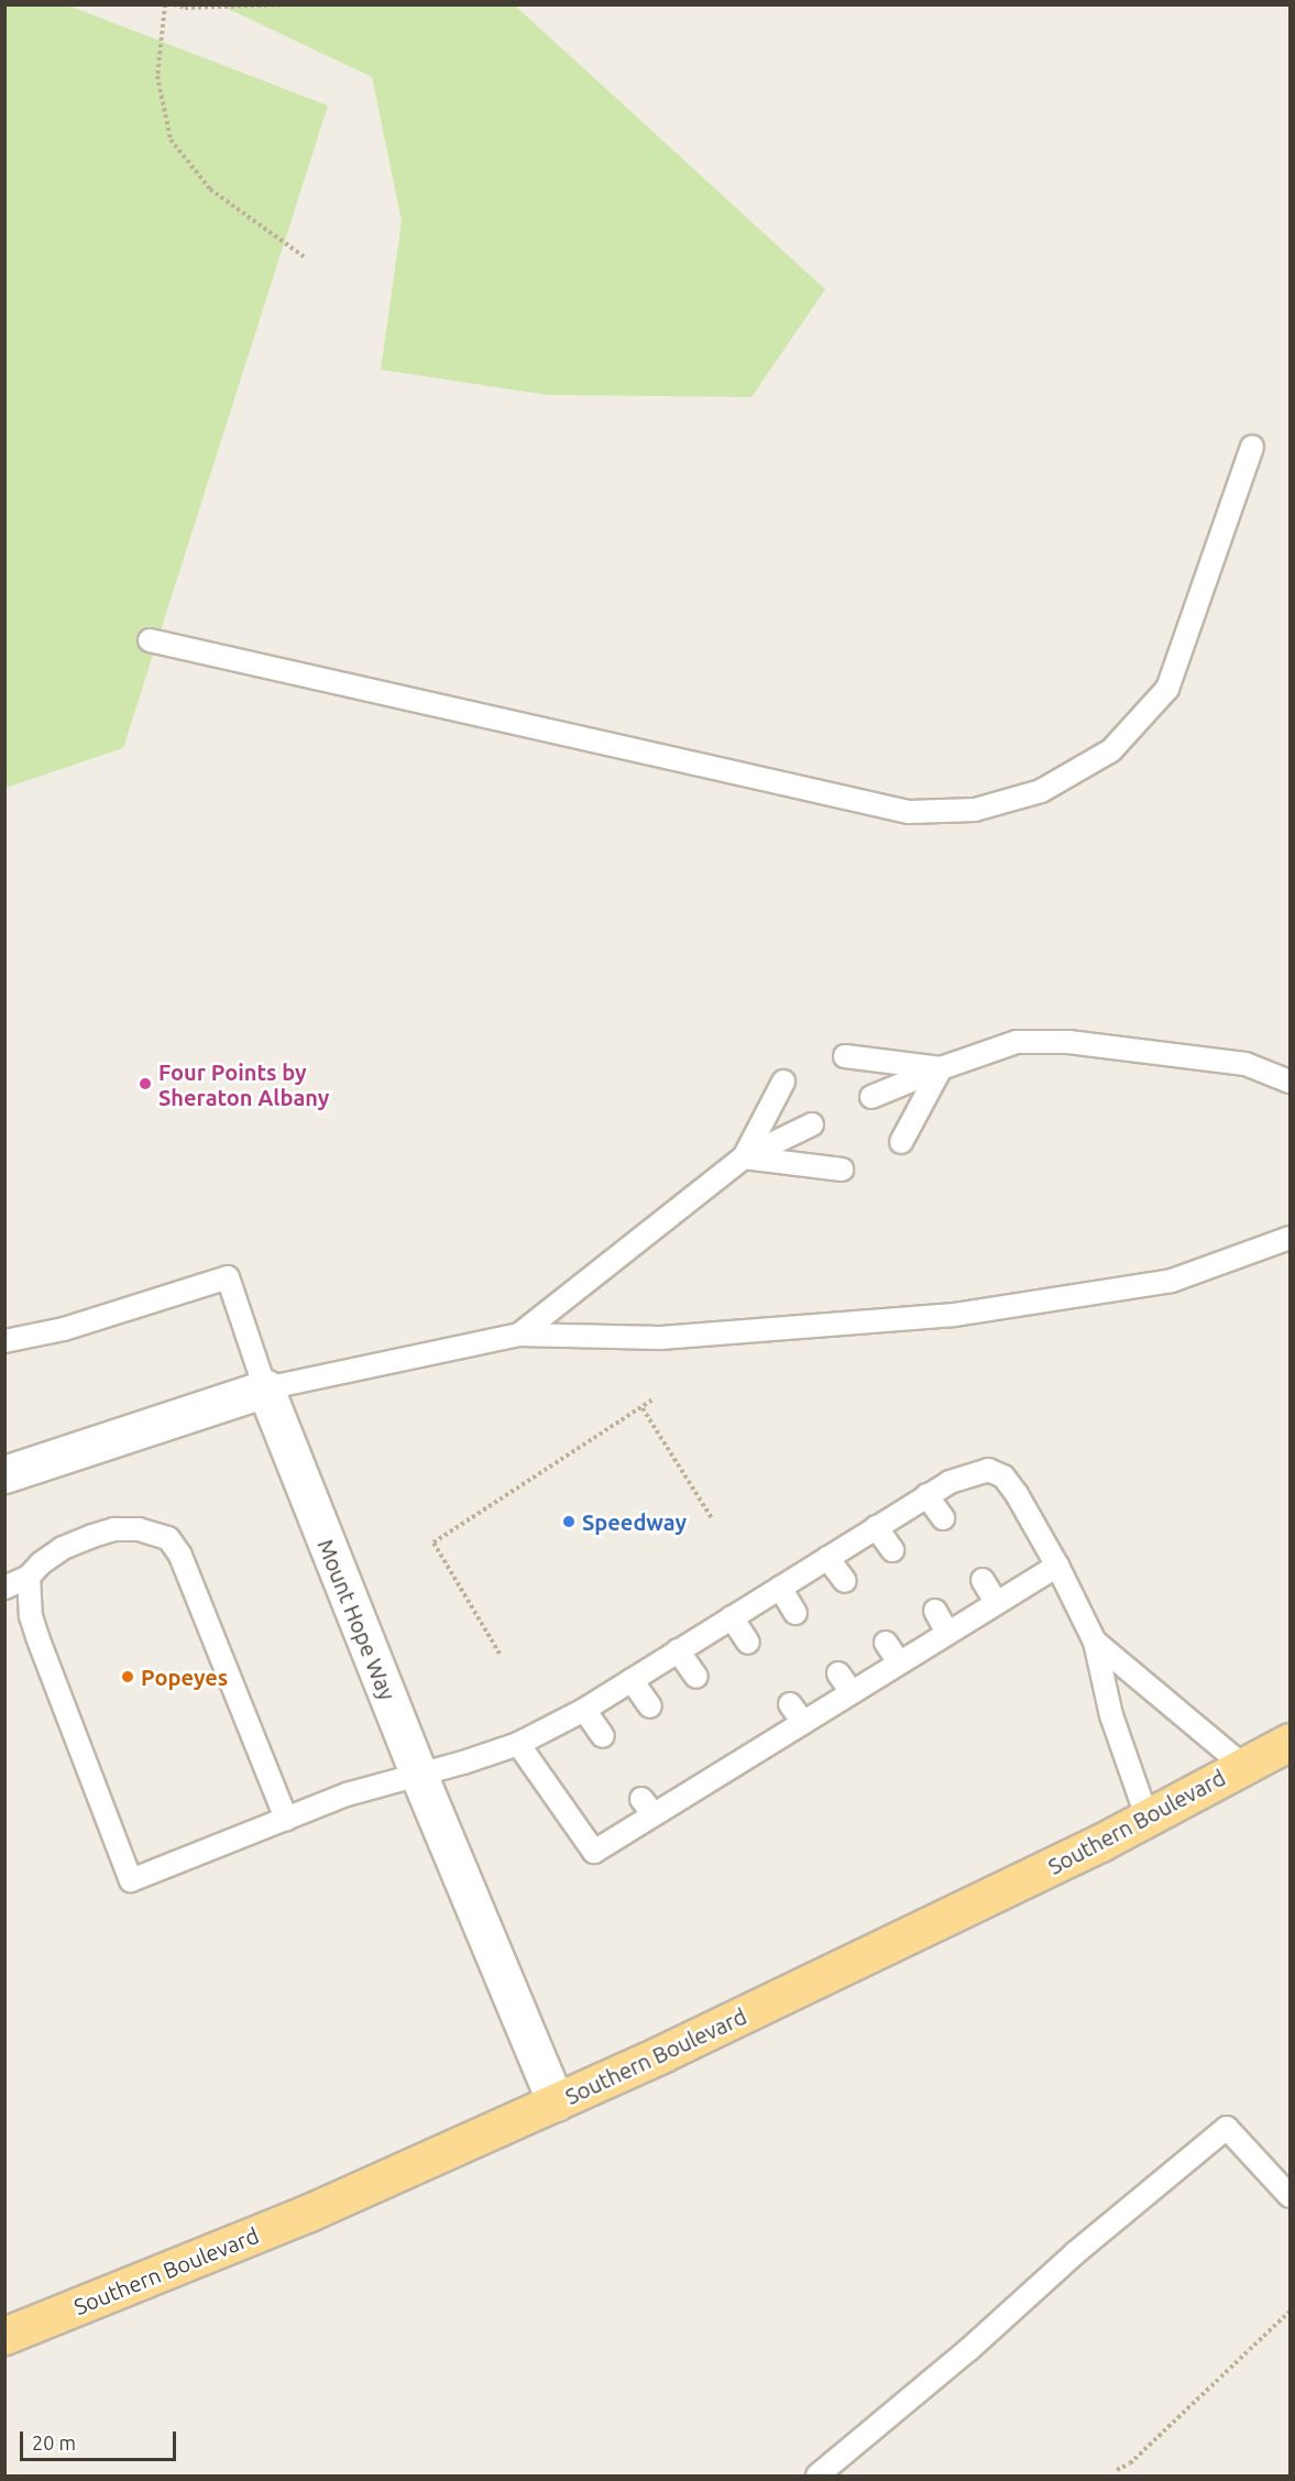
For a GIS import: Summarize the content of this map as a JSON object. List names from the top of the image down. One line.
{"streets":{"main road":["Southern Boulevard"],"street":["Mount Hope Way"]},"crossings":[["Mount Hope Way","Southern Boulevard"]],"places":["Four Points by Sheraton Albany","Speedway","Popeyes"],"scale_bar":"20 m"}
